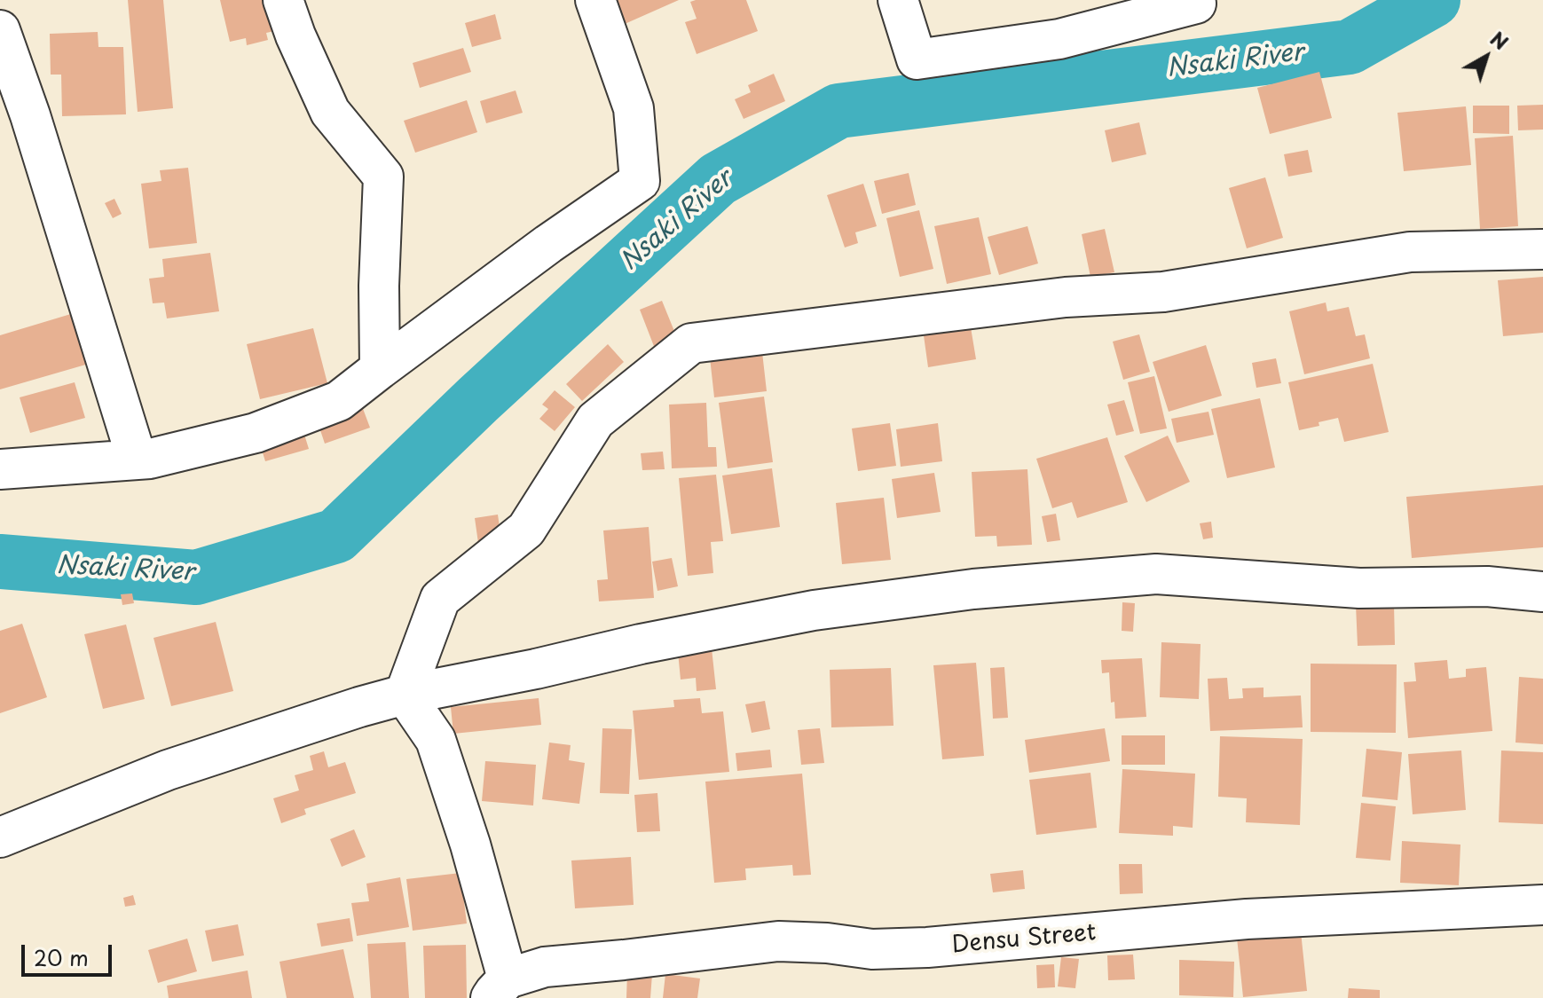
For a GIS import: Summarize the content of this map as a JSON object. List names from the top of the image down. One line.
{"streets":{"street":["Densu Street"]},"water":["Nsaki River"],"scale_bar":"20 m","north":"top right"}
